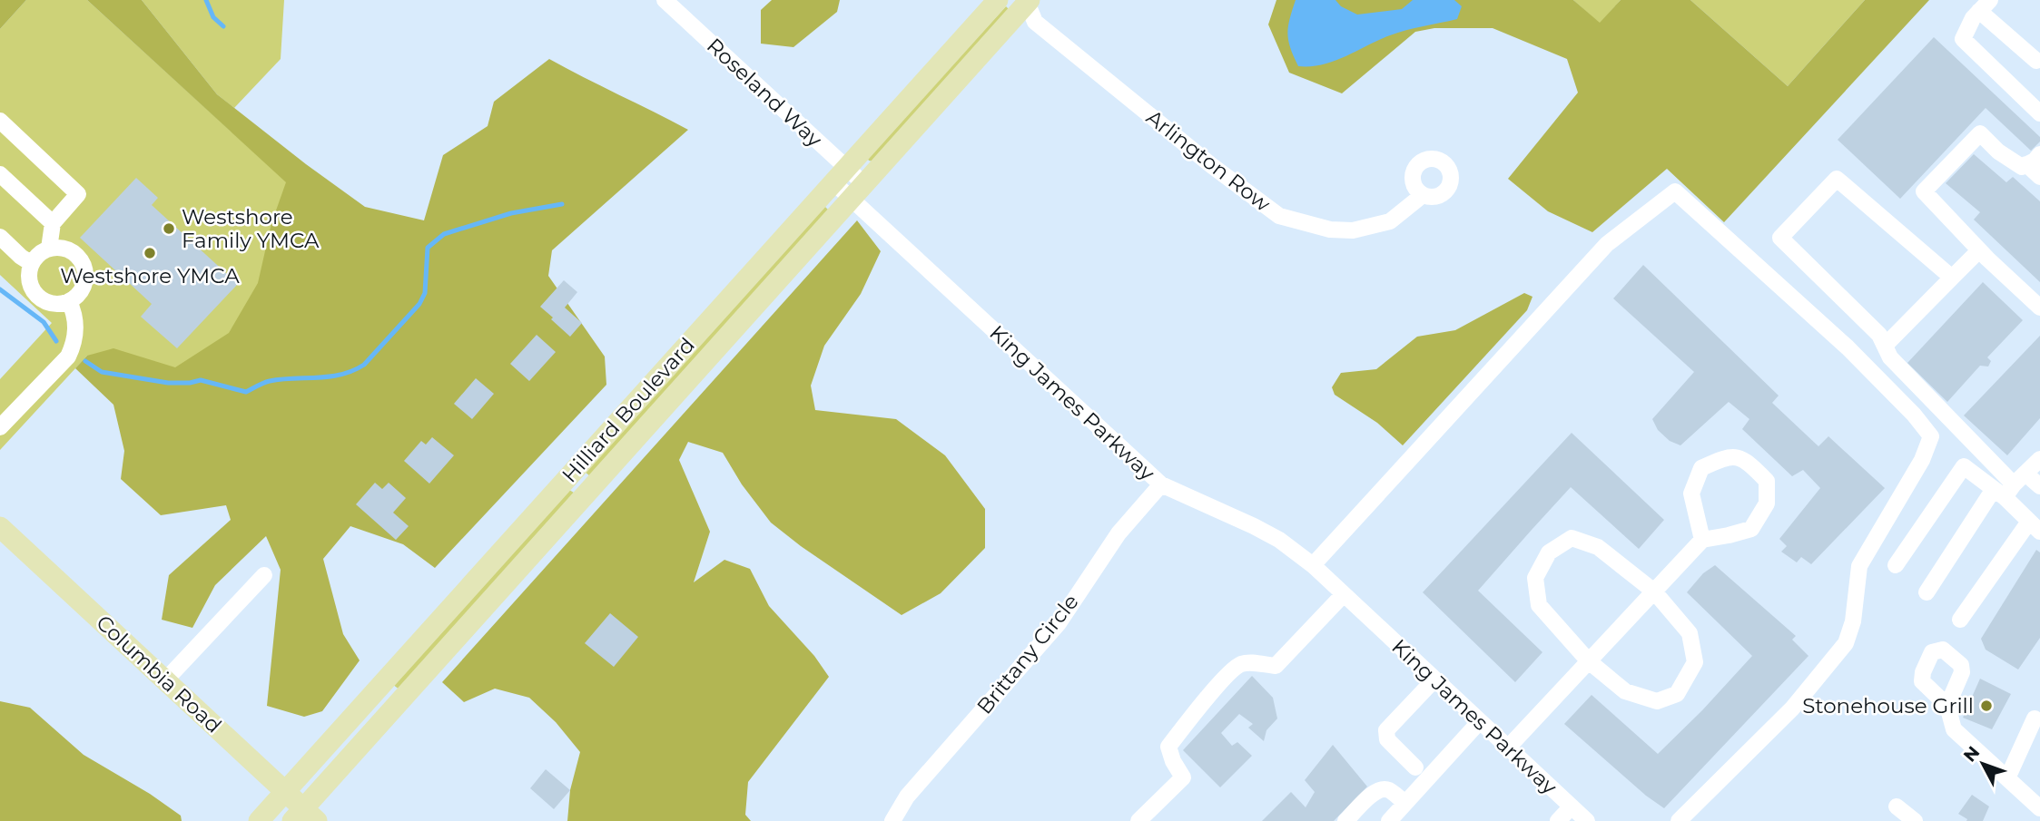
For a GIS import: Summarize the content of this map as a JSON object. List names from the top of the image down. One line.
{"streets":{"main road":["Hilliard Boulevard","Columbia Road"],"street":["Roseland Way","Arlington Row","King James Parkway","Brittany Circle"]},"crossings":[["Roseland Way","King James Parkway"],["Roseland Way","Hilliard Boulevard"],["Arlington Row","Hilliard Boulevard"],["King James Parkway","Hilliard Boulevard"],["King James Parkway","Brittany Circle"],["Hilliard Boulevard","Columbia Road"]],"places":["Westshore Family YMCA","Westshore YMCA","Stonehouse Grill"],"north":"top left"}
